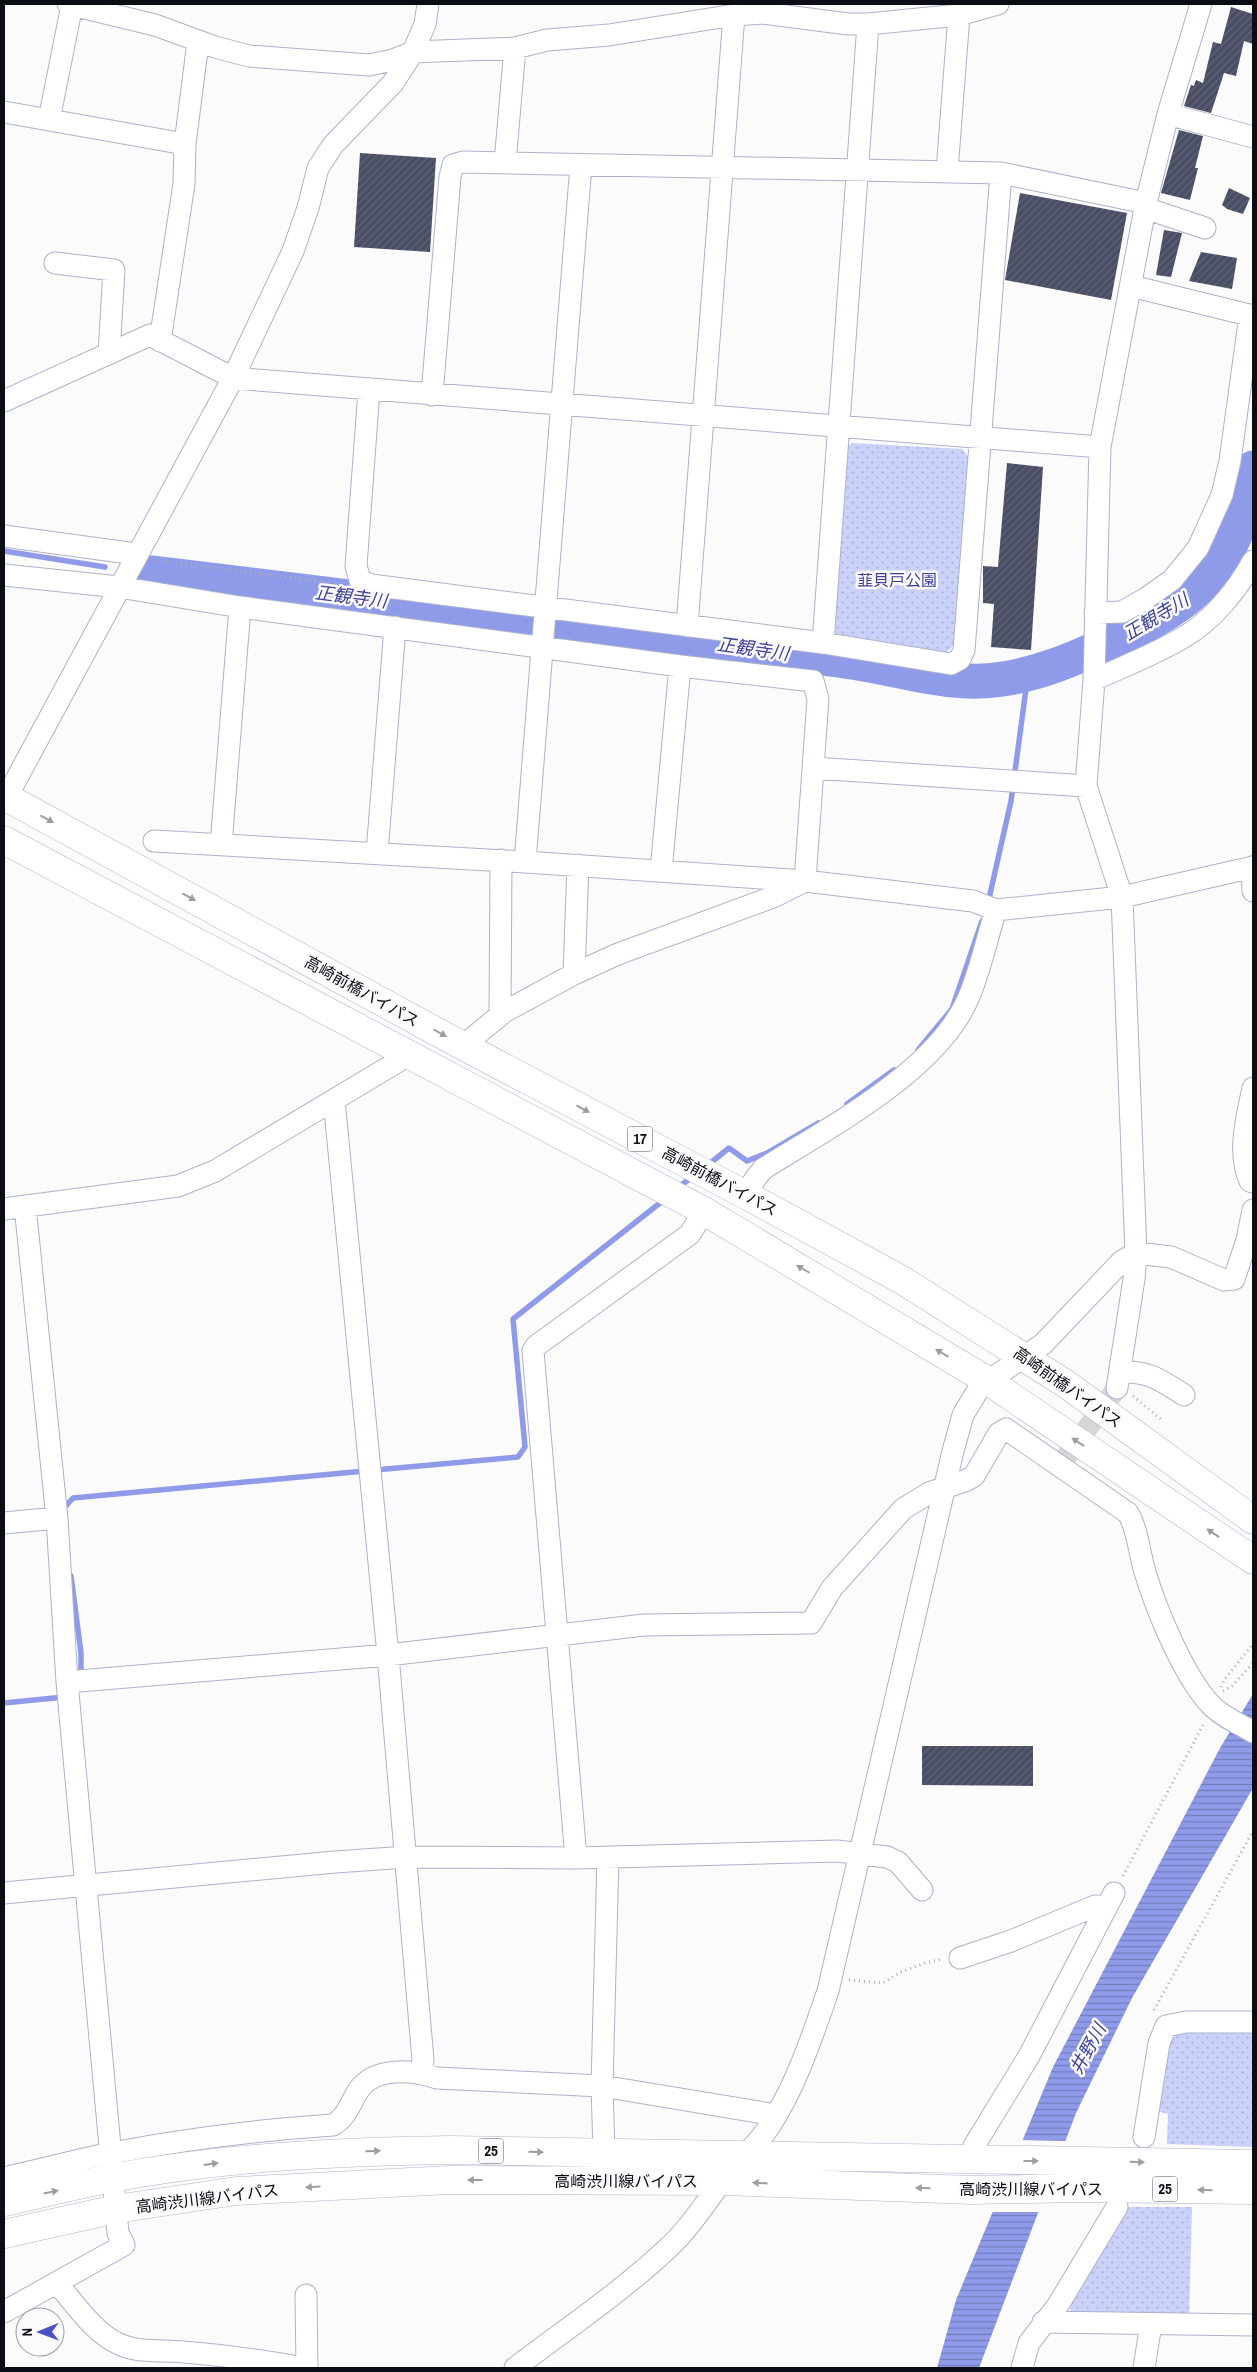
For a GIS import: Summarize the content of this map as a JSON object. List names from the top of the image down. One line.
{"streets":{"main road":["高崎前橋バイパス","17","25","高崎渋川線バイパス"]},"water":["正観寺川","井野川"],"parks":["韮貝戸公園"],"north":"left"}
